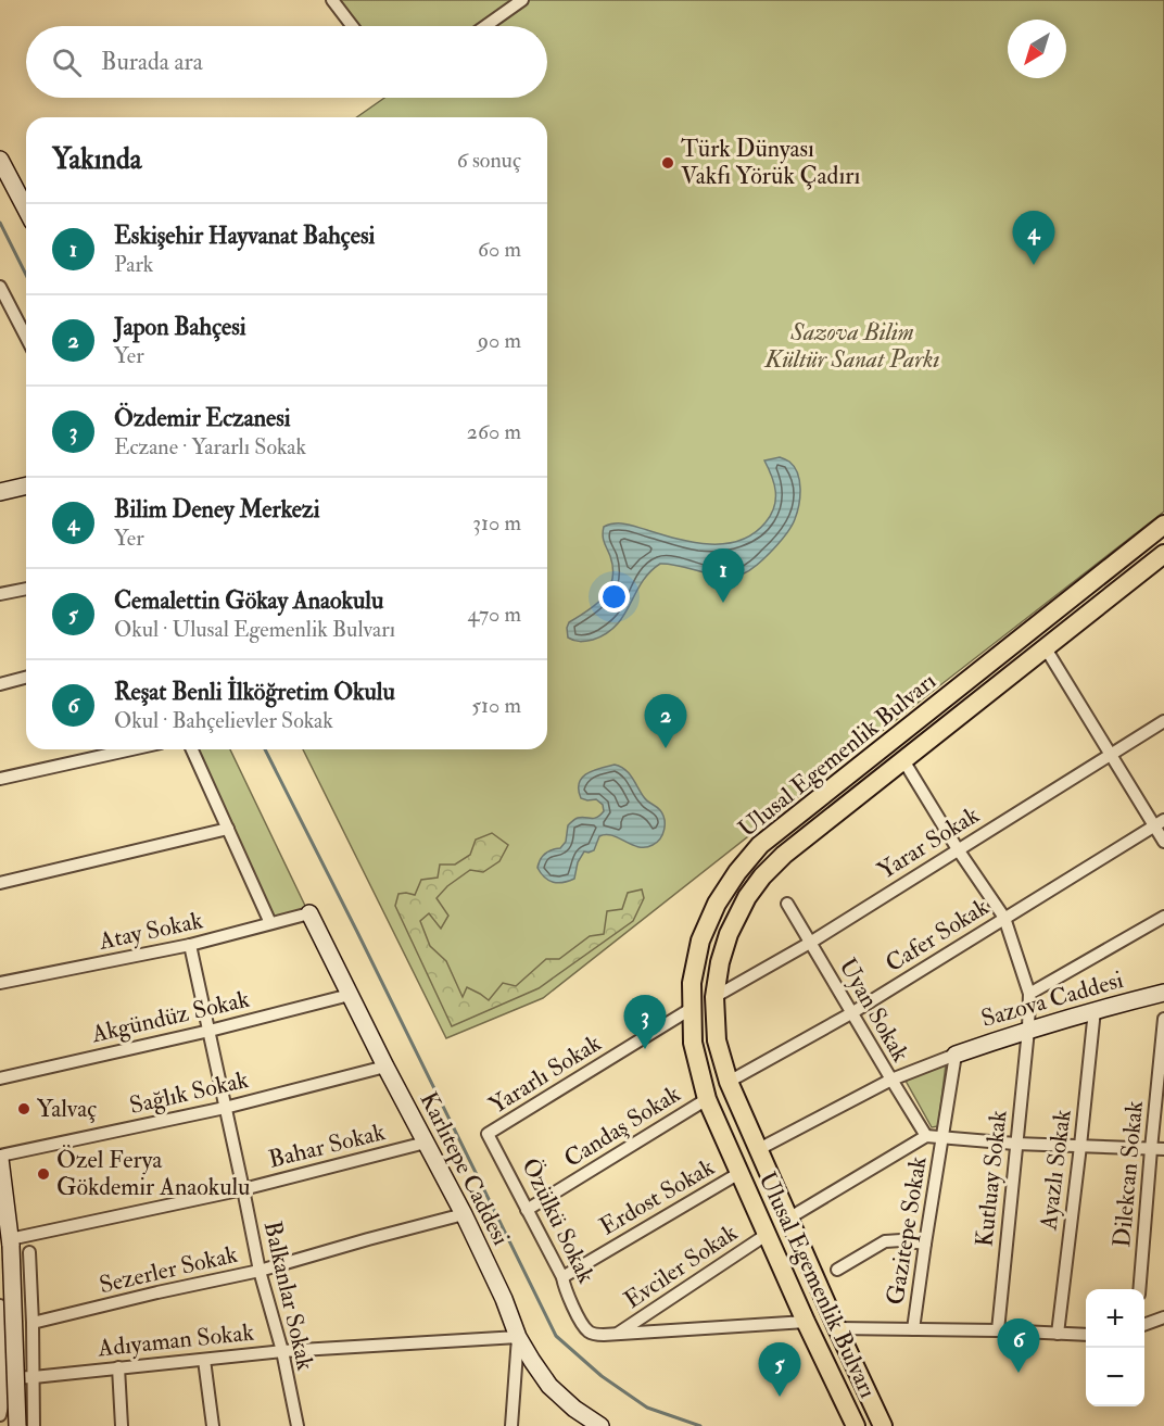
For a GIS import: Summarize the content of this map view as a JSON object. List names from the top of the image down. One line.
{"streets":{"main road":["Ulusal Egemenlik Bulvarı"],"street":["Yarar Sokak","Atay Sokak","Cafer Sokak","Sazova Caddesi","Uyan Sokak","Akgündüz Sokak","Yararlı Sokak","Sağlık Sokak","Candaş Sokak","Bahar Sokak","Karlıtepe Caddesi","Ayazlı Sokak","Dilekcan Sokak","Kutluay Sokak","Erdost Sokak","Özülkü Sokak","Gazitepe Sokak","Evciler Sokak","Sezerler Sokak","Balkanlar Sokak","Adıyaman Sokak"]},"crossings":[["Ulusal Egemenlik Bulvarı","Yarar Sokak"],["Ulusal Egemenlik Bulvarı","Cafer Sokak"],["Ulusal Egemenlik Bulvarı","Yararlı Sokak"],["Ulusal Egemenlik Bulvarı","Candaş Sokak"],["Ulusal Egemenlik Bulvarı","Kutluay Sokak"],["Ulusal Egemenlik Bulvarı","Erdost Sokak"],["Ulusal Egemenlik Bulvarı","Evciler Sokak"],["Yarar Sokak","Uyan Sokak"],["Yarar Sokak","Kutluay Sokak"],["Atay Sokak","Karlıtepe Caddesi"],["Atay Sokak","Balkanlar Sokak"],["Cafer Sokak","Uyan Sokak"],["Cafer Sokak","Kutluay Sokak"],["Sazova Caddesi","Ayazlı Sokak"],["Sazova Caddesi","Kutluay Sokak"],["Sazova Caddesi","Gazitepe Sokak"],["Akgündüz Sokak","Karlıtepe Caddesi"],["Akgündüz Sokak","Balkanlar Sokak"],["Yararlı Sokak","Özülkü Sokak"],["Sağlık Sokak","Karlıtepe Caddesi"],["Sağlık Sokak","Balkanlar Sokak"],["Candaş Sokak","Özülkü Sokak"],["Bahar Sokak","Karlıtepe Caddesi"],["Bahar Sokak","Balkanlar Sokak"],["Karlıtepe Caddesi","Sezerler Sokak"],["Karlıtepe Caddesi","Adıyaman Sokak"],["Erdost Sokak","Özülkü Sokak"],["Özülkü Sokak","Evciler Sokak"],["Sezerler Sokak","Balkanlar Sokak"],["Balkanlar Sokak","Adıyaman Sokak"]],"parks":["Sazova Bilim Kültür Sanat Parkı"],"places":["Türk Dünyası Vakfı Yörük Çadırı","Yalvaç","Özel Ferya Gökdemir Anaokulu"],"north":"bottom left","page":{"search":"Burada ara","heading":["Yakında","6 sonuç"],"list":[{"mark":"1","name":"Eskişehir Hayvanat Bahçesi","note":"Park","value":"60 m"},{"mark":"2","name":"Japon Bahçesi","note":"Yer","value":"90 m"},{"mark":"3","name":"Özdemir Eczanesi","note":"Eczane · Yararlı Sokak","value":"260 m"},{"mark":"4","name":"Bilim Deney Merkezi","note":"Yer","value":"310 m"},{"mark":"5","name":"Cemalettin Gökay Anaokulu","note":"Okul · Ulusal Egemenlik Bulvarı","value":"470 m"},{"mark":"6","name":"Reşat Benli İlköğretim Okulu","note":"Okul · Bahçelievler Sokak","value":"510 m"}],"pins":["4","1","2","3","6","5"],"map_buttons":["+","−"]}}
